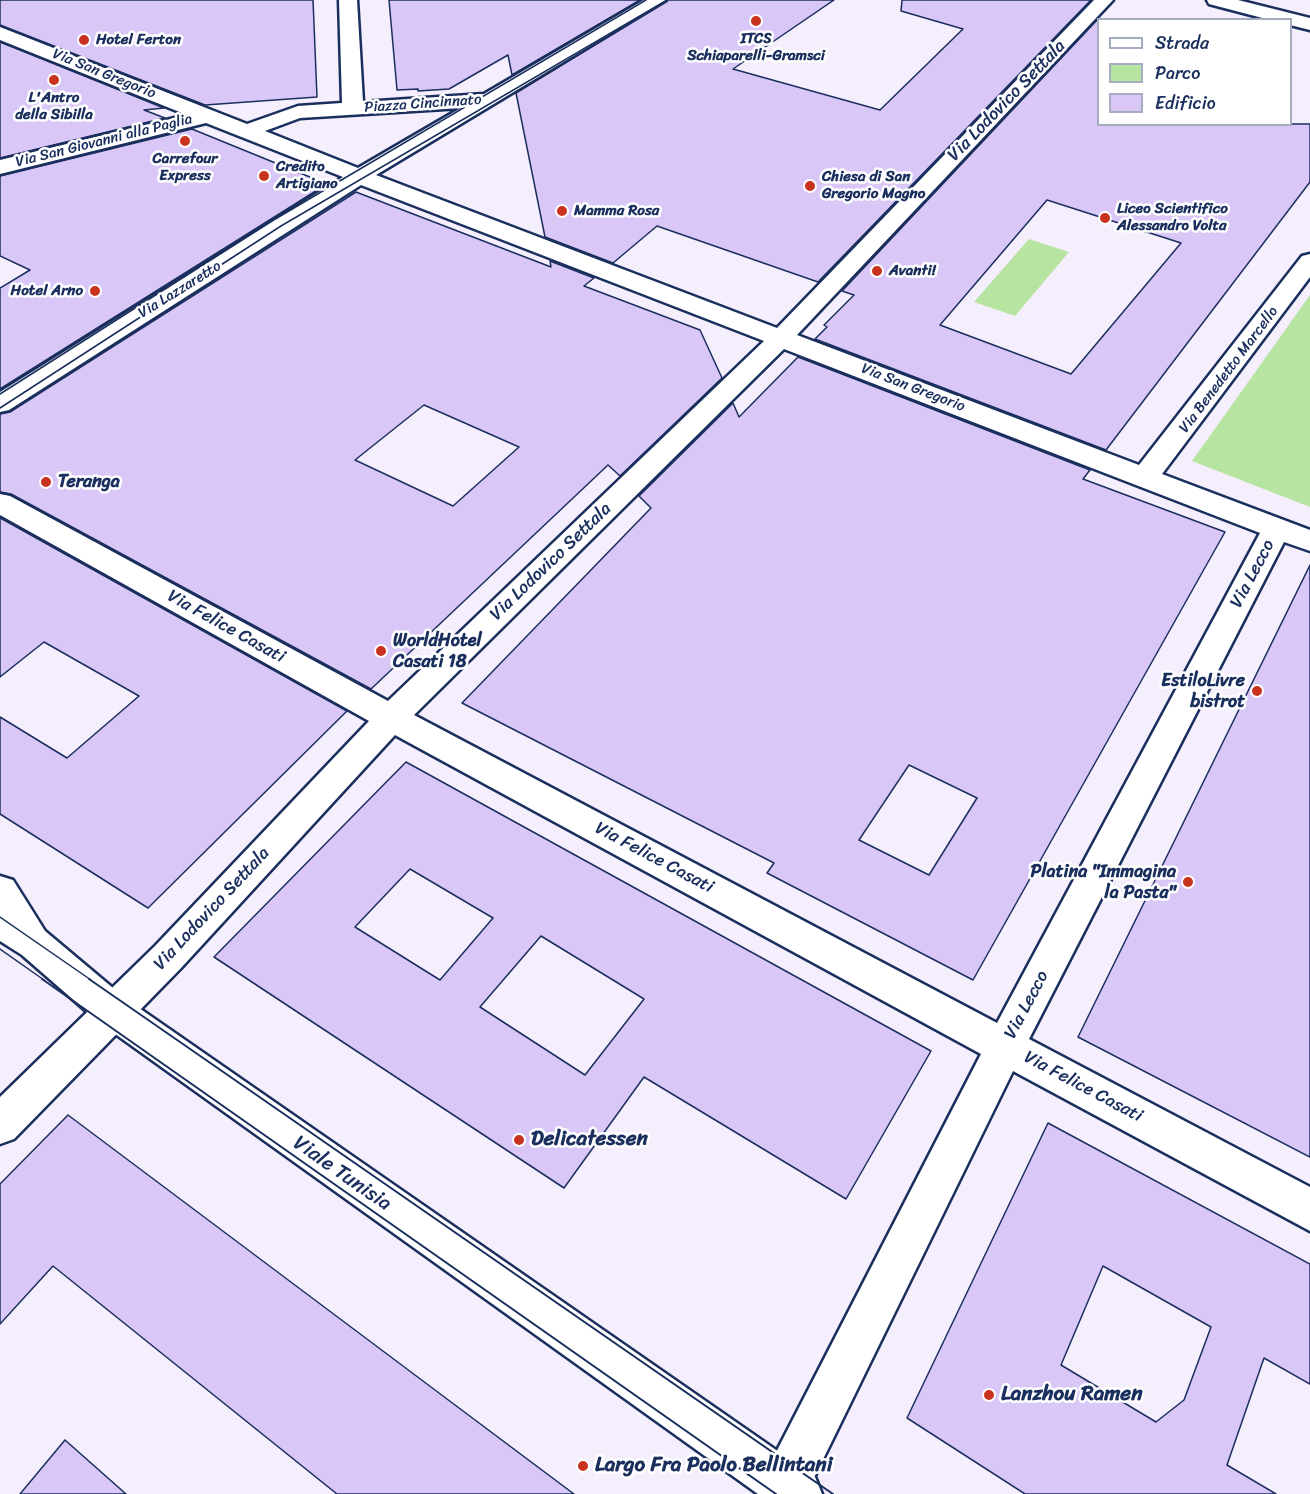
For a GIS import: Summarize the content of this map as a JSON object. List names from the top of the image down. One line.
{"streets":{"street":["Via San Gregorio","Via Lodovico Settala","Piazza Cincinnato","Via San Giovanni alla Paglia","Via Lazzaretto","Via Benedetto Marcello","Via Lecco","Via Felice Casati","Viale Tunisia"]},"crossings":[["Via San Gregorio","Via Lodovico Settala"],["Via San Gregorio","Piazza Cincinnato"],["Via San Gregorio","Via San Giovanni alla Paglia"],["Via San Gregorio","Via Lazzaretto"],["Via San Gregorio","Via Benedetto Marcello"],["Via San Gregorio","Via Lecco"],["Via Lodovico Settala","Via Felice Casati"],["Via Lodovico Settala","Viale Tunisia"],["Piazza Cincinnato","Via Lazzaretto"],["Via Lecco","Via Felice Casati"],["Via Lecco","Viale Tunisia"]],"places":["ITCS Schiaparelli-Gramsci","Hotel Ferton","L'Antro della Sibilla","Carrefour Express","Credito Artigiano","Chiesa di San Gregorio Magno","Mamma Rosa","Liceo Scientifico Alessandro Volta","Avanti!","Hotel Arno","Teranga","WorldHotel Casati 18","EstiloLivre bistrot","Platina \"Immagina la Pasta\"","Delicatessen","Lanzhou Ramen","Largo Fra Paolo Bellintani"],"legend":["Strada","Parco","Edificio"]}
